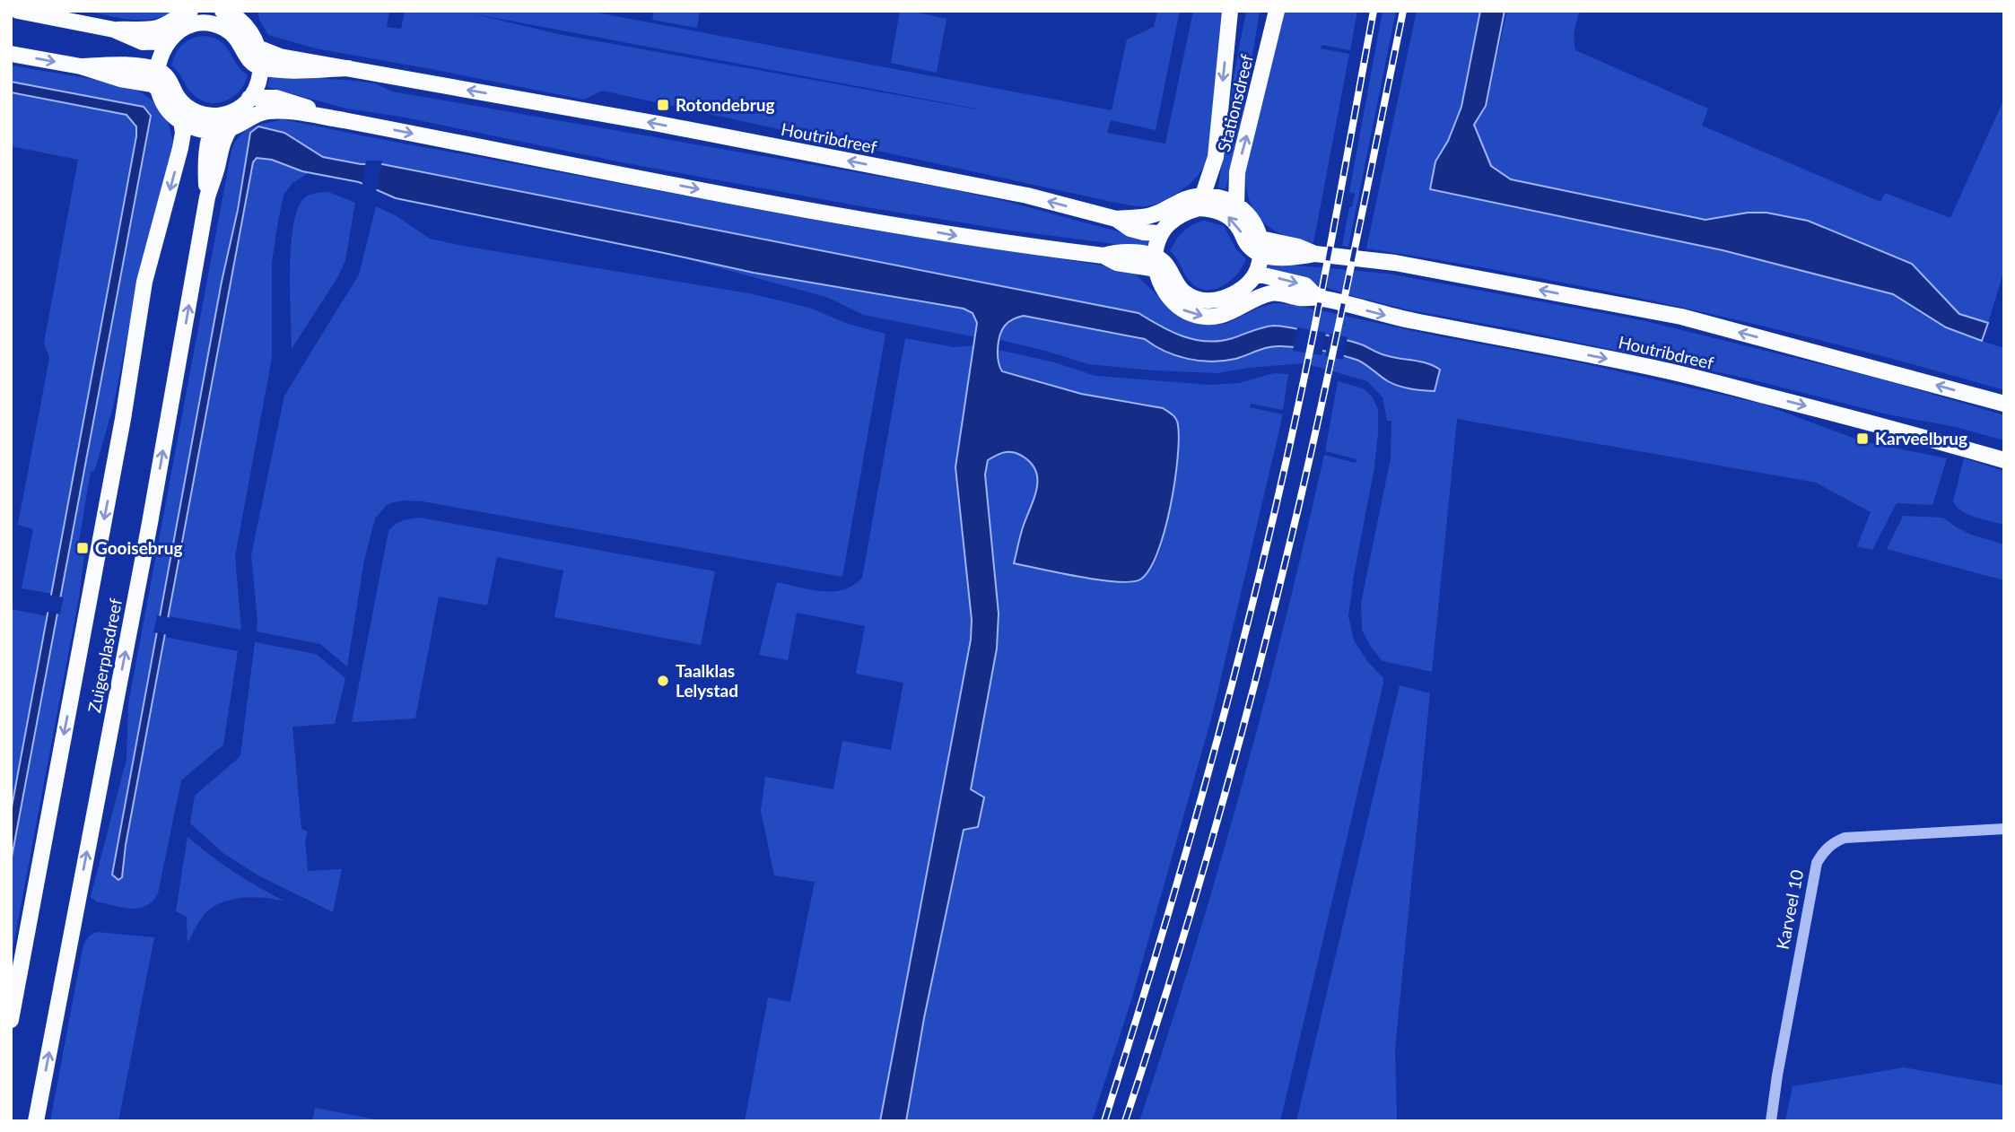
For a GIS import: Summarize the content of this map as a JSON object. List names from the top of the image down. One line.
{"streets":{"main road":["Stationsdreef","Houtribdreef","Zuigerplasdreef"],"street":["Karveel 10"]},"crossings":[["Stationsdreef","Houtribdreef"],["Houtribdreef","Zuigerplasdreef"]],"places":{"transit":["Rotondebrug","Karveelbrug","Gooisebrug"],"other":["Taalklas Lelystad"]}}
